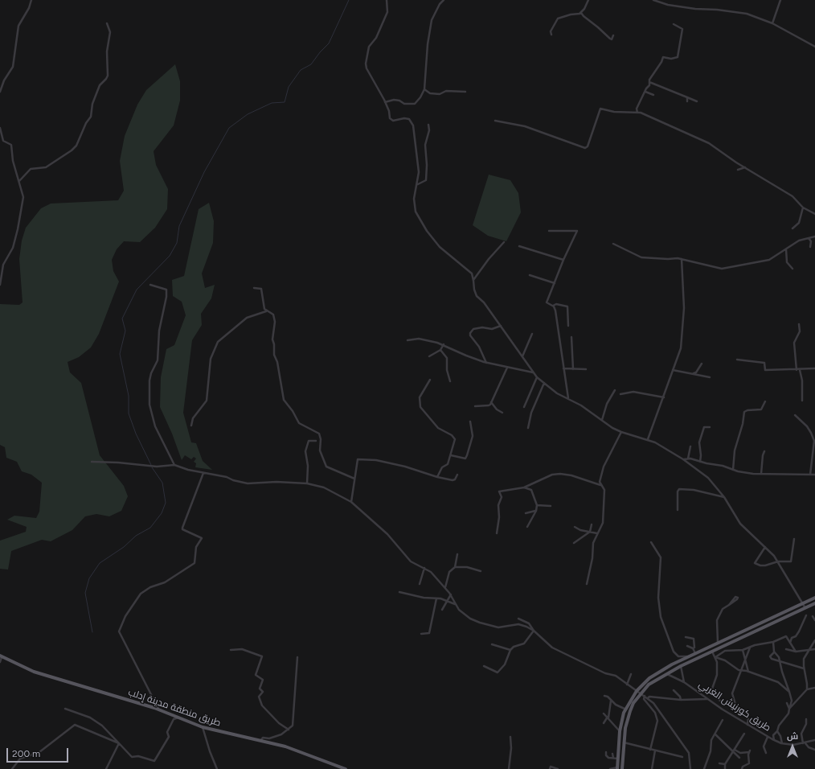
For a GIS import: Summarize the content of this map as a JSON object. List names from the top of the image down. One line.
{"streets":{"main road":["طريق منطقة مدينة إدلب"],"street":["طريق كورنيش الغربي"]},"scale_bar":"200 m","north":"top"}
